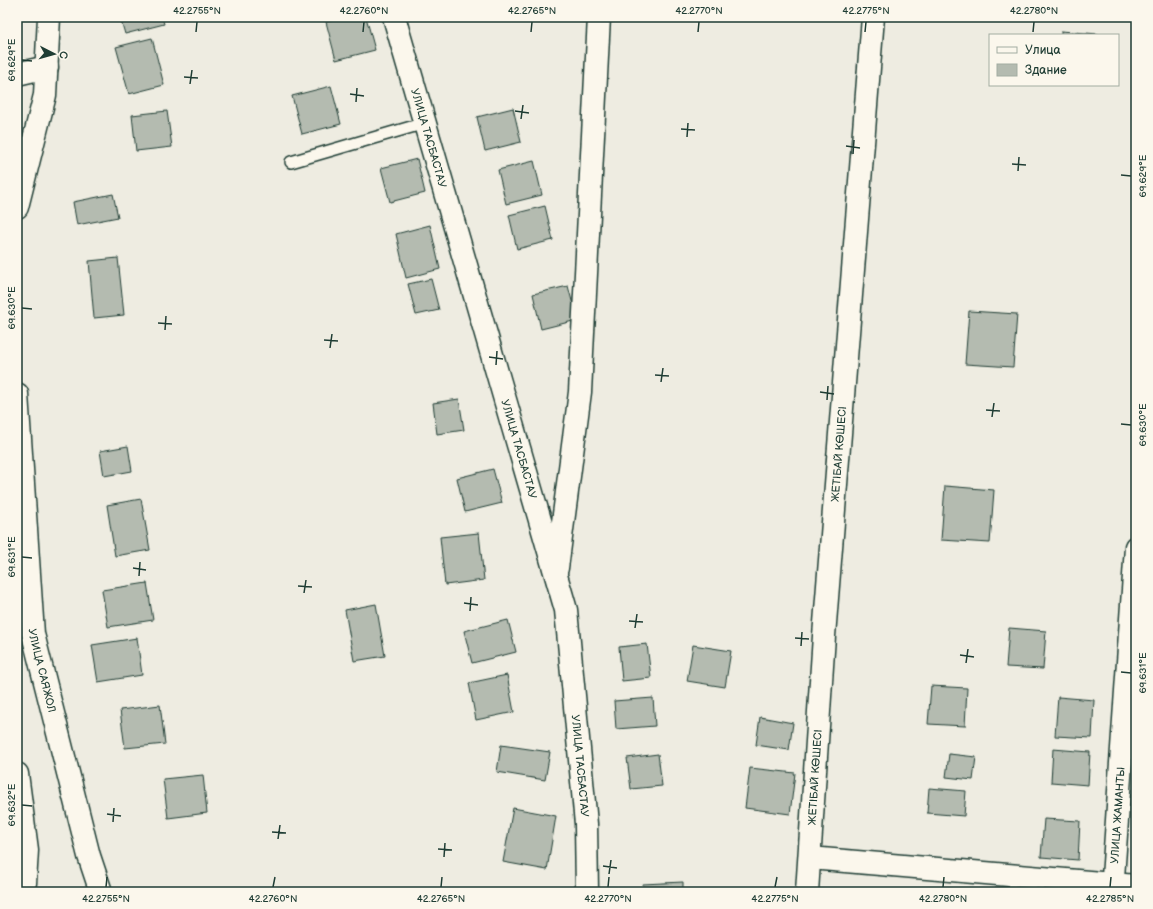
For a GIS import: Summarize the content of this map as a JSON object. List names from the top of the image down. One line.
{"streets":{"street":["УЛИЦА ТАСБАСТАУ","ЖЕТІБАЙ КӨШЕСІ","УЛИЦА САЯЖОЛ","УЛИЦА ЖАМАНТЫ"]},"legend":["Улица","Здание"],"north":"right","coordinates":["42.2755°N","42.2760°N","42.2765°N","42.2770°N","42.2775°N","42.2780°N","69.629°E","69.630°E","69.631°E","69.632°E","42.2785°N"]}
